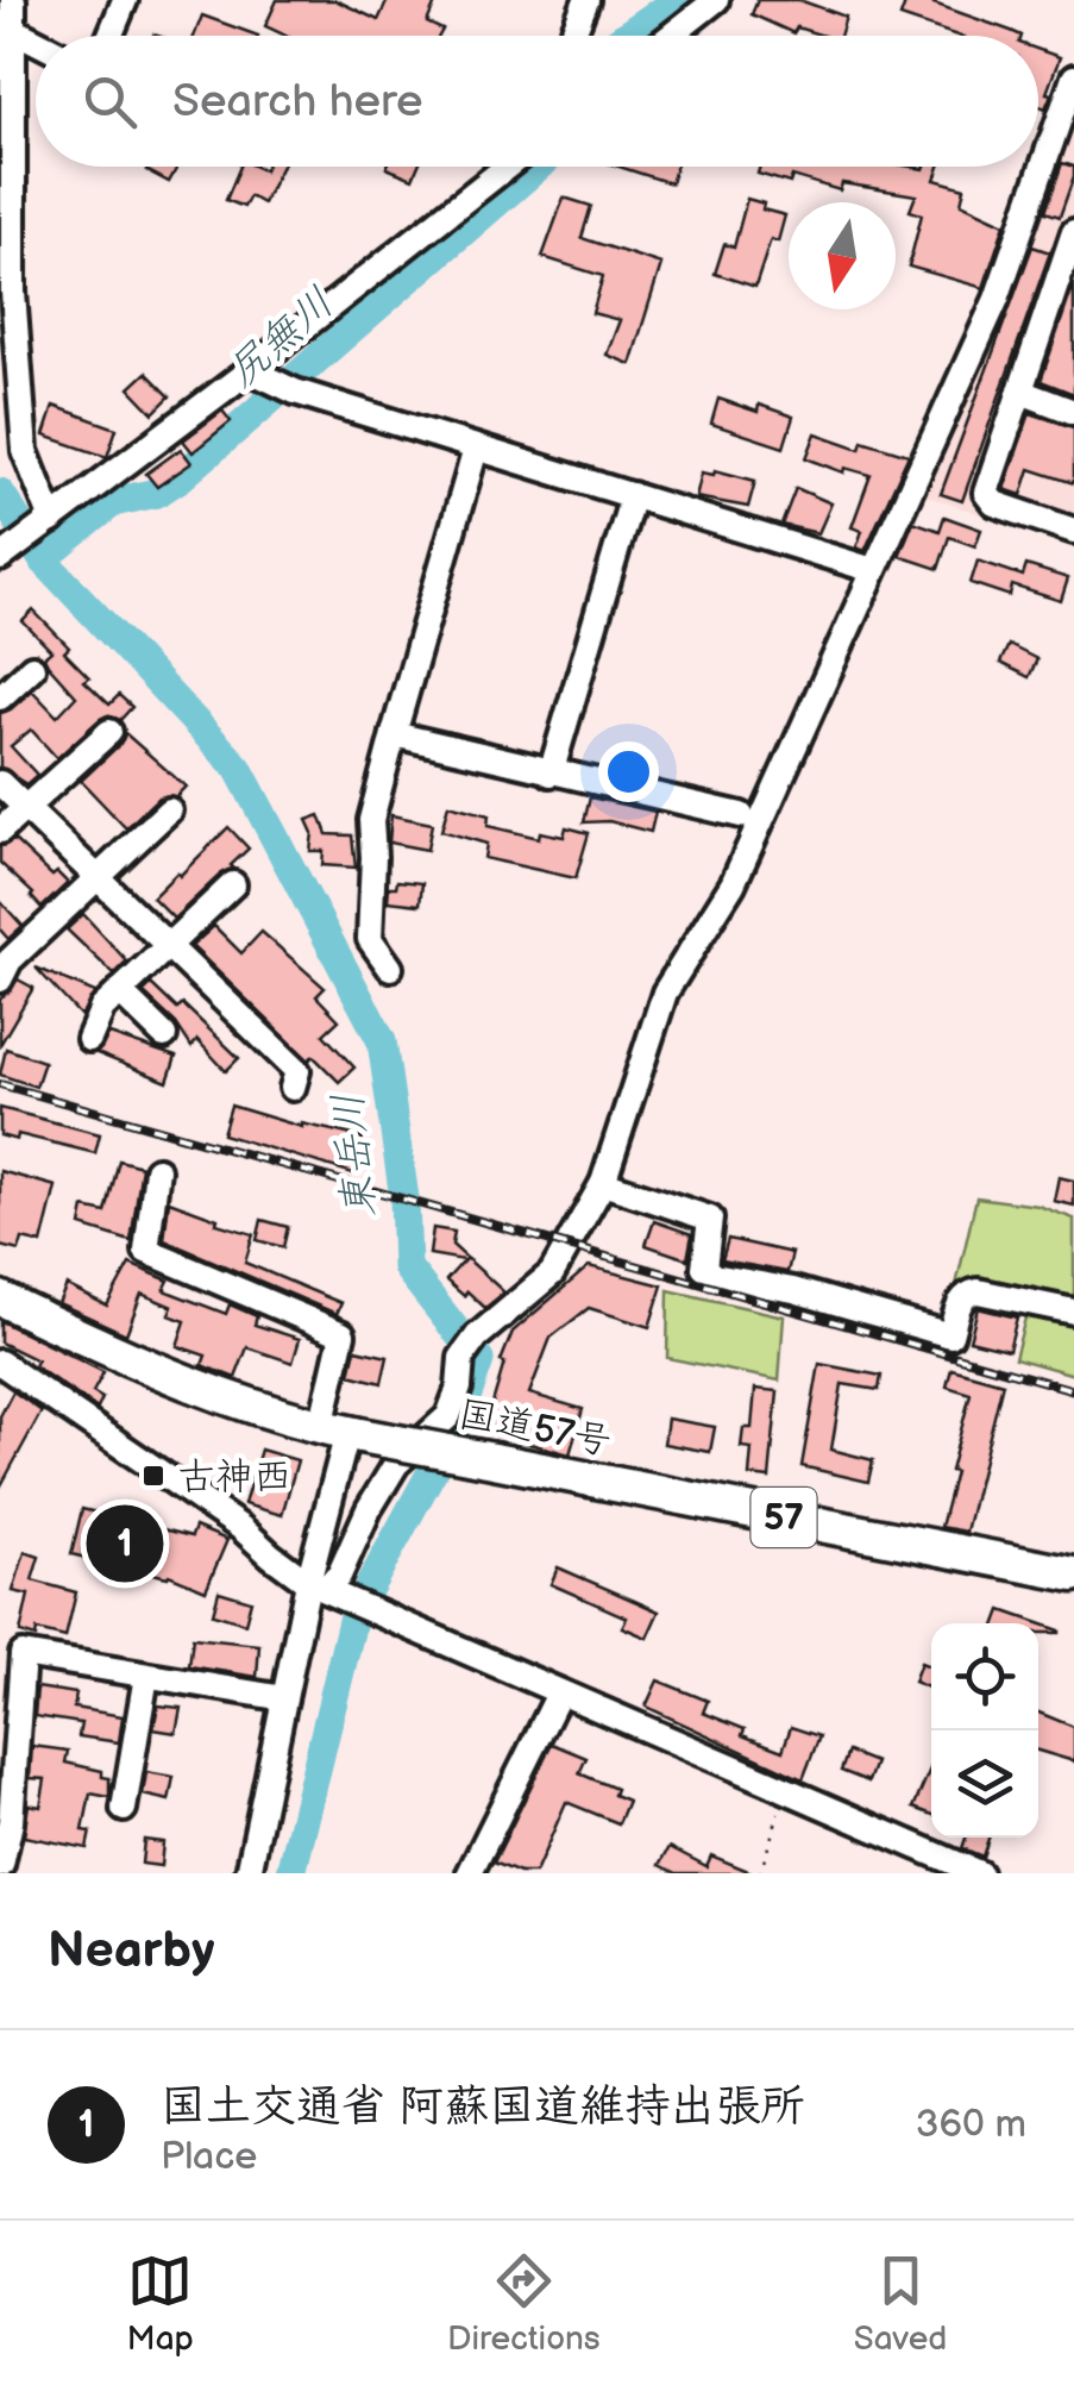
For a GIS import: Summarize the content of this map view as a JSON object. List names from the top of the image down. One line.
{"streets":{"highway":["国道57号","57"]},"water":["尻無川","東岳川"],"places":{"transit":["古神西"]},"north":"bottom","page":{"search":"Search here","pins":"1","heading":"Nearby","list":[{"mark":"1","name":"国土交通省 阿蘇国道維持出張所","note":"Place","value":"360 m"}],"nav":["Map","Directions","Saved"]}}
